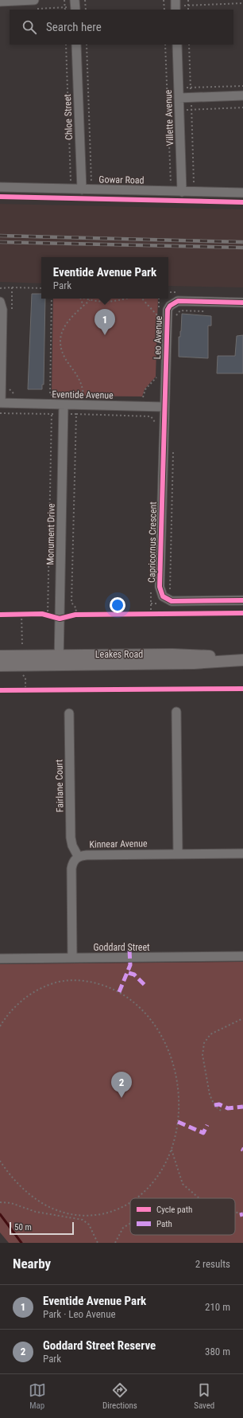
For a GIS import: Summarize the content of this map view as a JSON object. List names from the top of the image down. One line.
{"streets":{"main road":["Leakes Road"],"street":["Chloe Street","Villette Avenue","Gowar Road","Leo Avenue","Eventide Avenue","Monument Drive","Capricornus Crescent","Fairlane Court","Kinnear Avenue","Goddard Street"]},"crossings":[["Chloe Street","Gowar Road"],["Villette Avenue","Gowar Road"],["Leo Avenue","Eventide Avenue"],["Leo Avenue","Capricornus Crescent"],["Eventide Avenue","Monument Drive"],["Eventide Avenue","Capricornus Crescent"],["Monument Drive","Leakes Road"],["Fairlane Court","Kinnear Avenue"],["Kinnear Avenue","Goddard Street"]],"legend":["Cycle path","Path"],"scale_bar":"50 m","page":{"search":"Search here","popup":["Eventide Avenue Park","Park"],"pins":["1","2"],"scale":"50 m","heading":["Nearby","2 results"],"list":[{"mark":"1","name":"Eventide Avenue Park","note":"Park · Leo Avenue","value":"210 m"},{"mark":"2","name":"Goddard Street Reserve","note":"Park","value":"380 m"}],"nav":["Map","Directions","Saved"]}}
